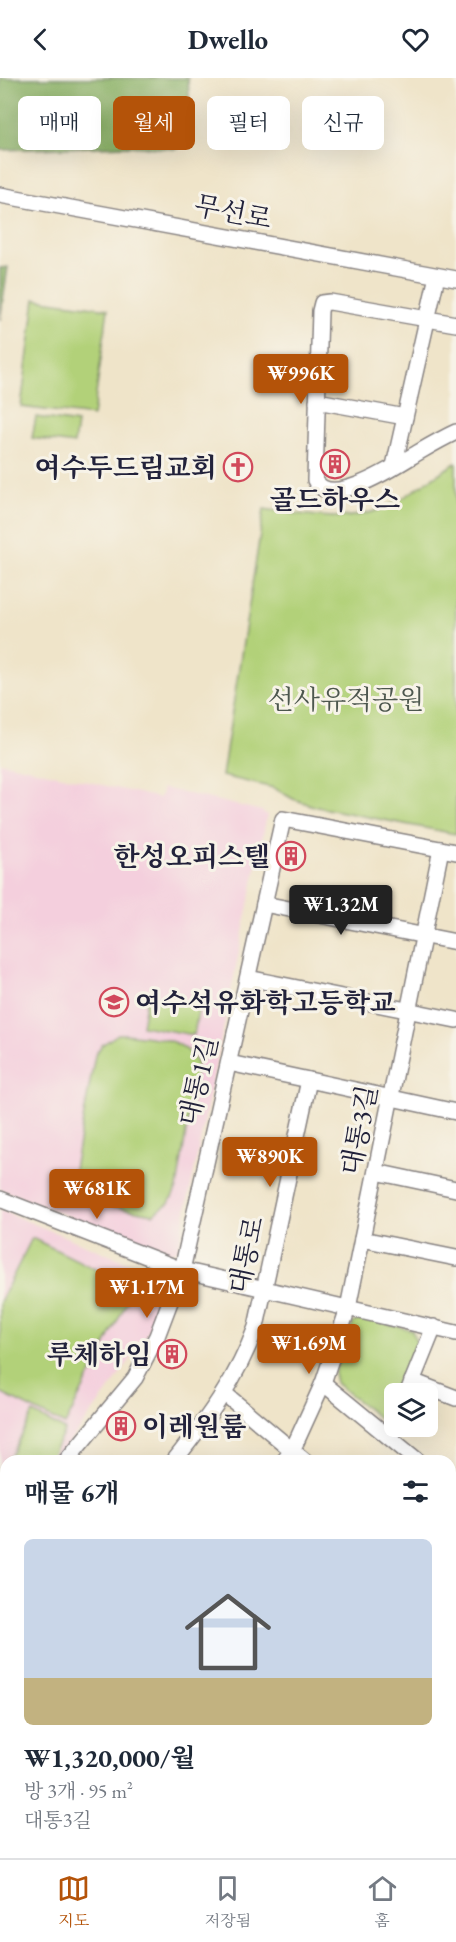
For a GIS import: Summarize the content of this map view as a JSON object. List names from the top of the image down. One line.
{"streets":{"street":["무선로","대통1길","대통3길","대통로"]},"crossings":[["대통1길","대통3길"]],"parks":["선사유적공원"],"places":{"building":["골드하우스","한성오피스텔","루체하임","이레원룸"],"church":["여수두드림교회"],"school or university":["여수석유화학고등학교"]},"page":{"header":"Dwello","chip":["매매","월세","필터","신규"],"price":["₩996K","₩1.32M","₩890K","₩681K","₩1.17M","₩1.69M"],"heading":"매물 6개","list":[{"name":"₩1,320,000/월","note":"방 3개 · 95 m² · 대통3길"}],"tabs":["지도","저장됨","홈"]}}
